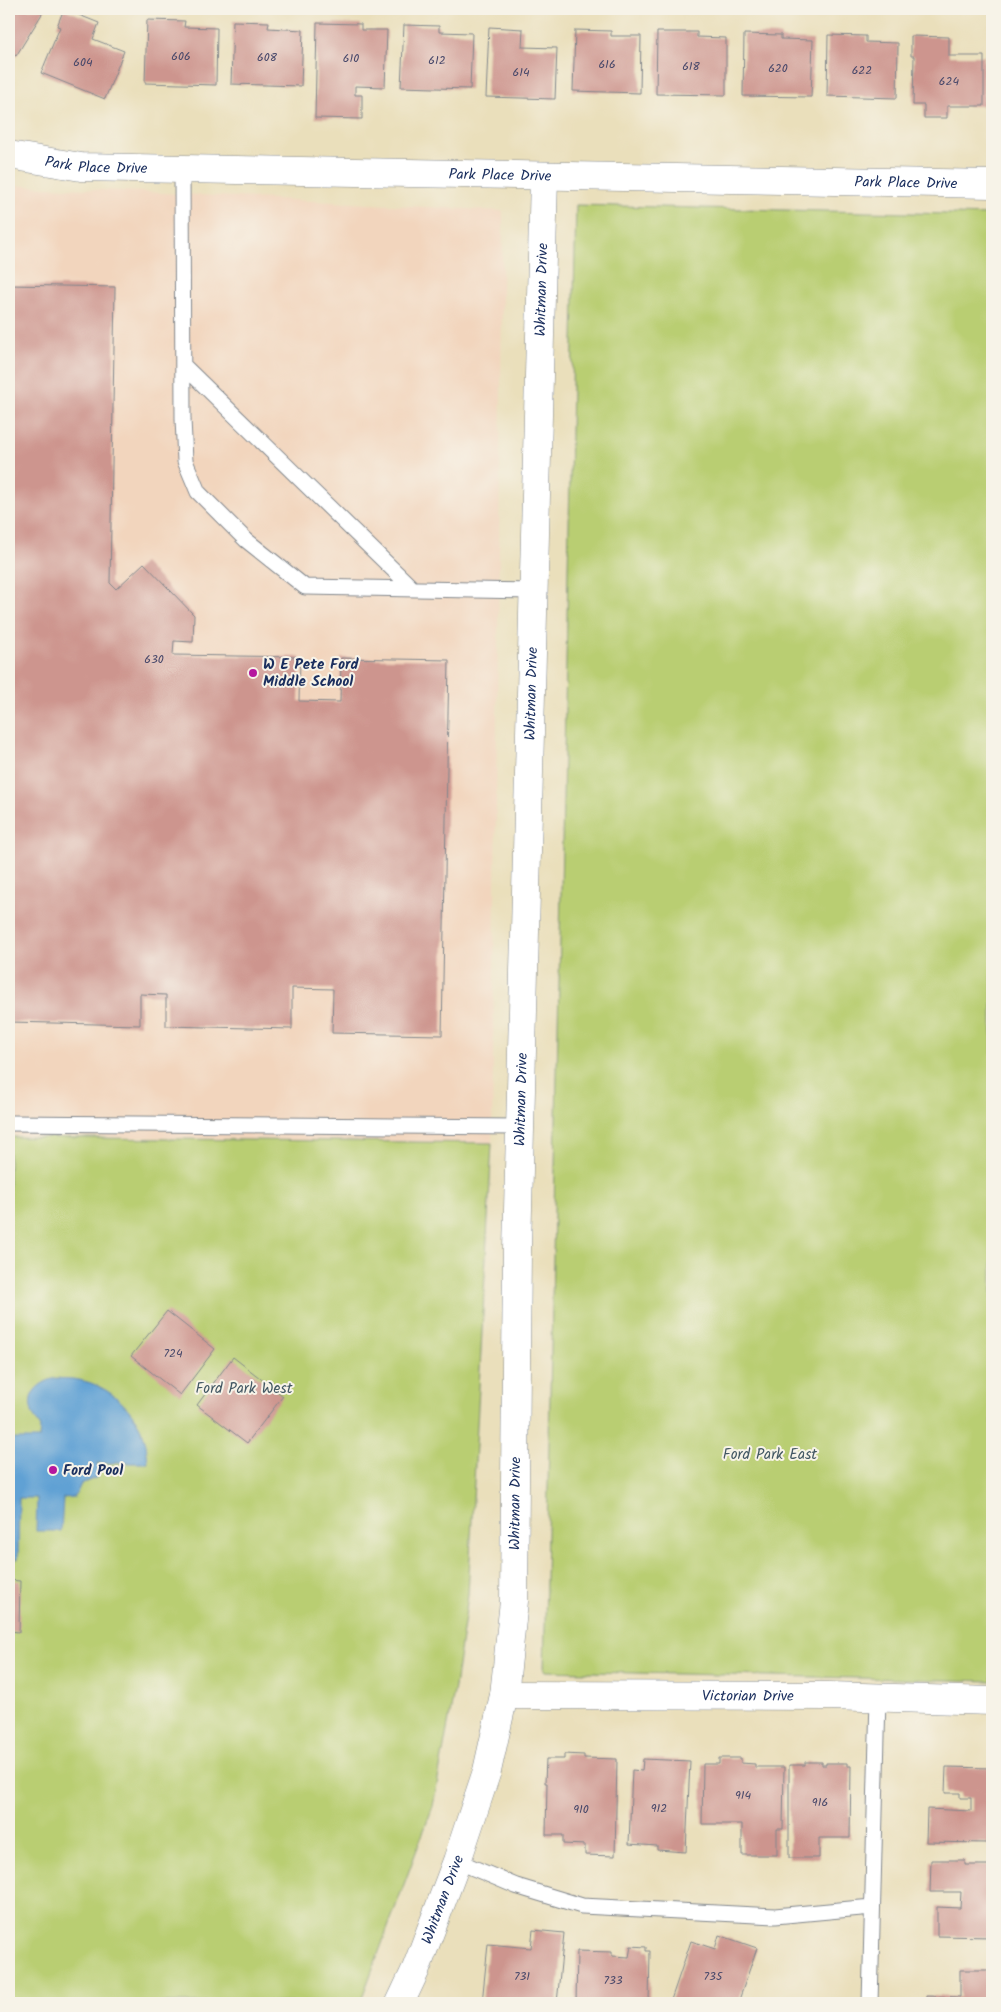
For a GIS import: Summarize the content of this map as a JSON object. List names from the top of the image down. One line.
{"streets":{"street":["Park Place Drive","Whitman Drive","Victorian Drive"]},"crossings":[["Park Place Drive","Whitman Drive"],["Whitman Drive","Victorian Drive"]],"parks":["Ford Park West","Ford Park East"],"places":["W E Pete Ford Middle School","Ford Pool"],"house_numbers":["606","608","610","612","604","616","618","620","622","614","624","630","724","914","916","912","910","731","735","733"]}
